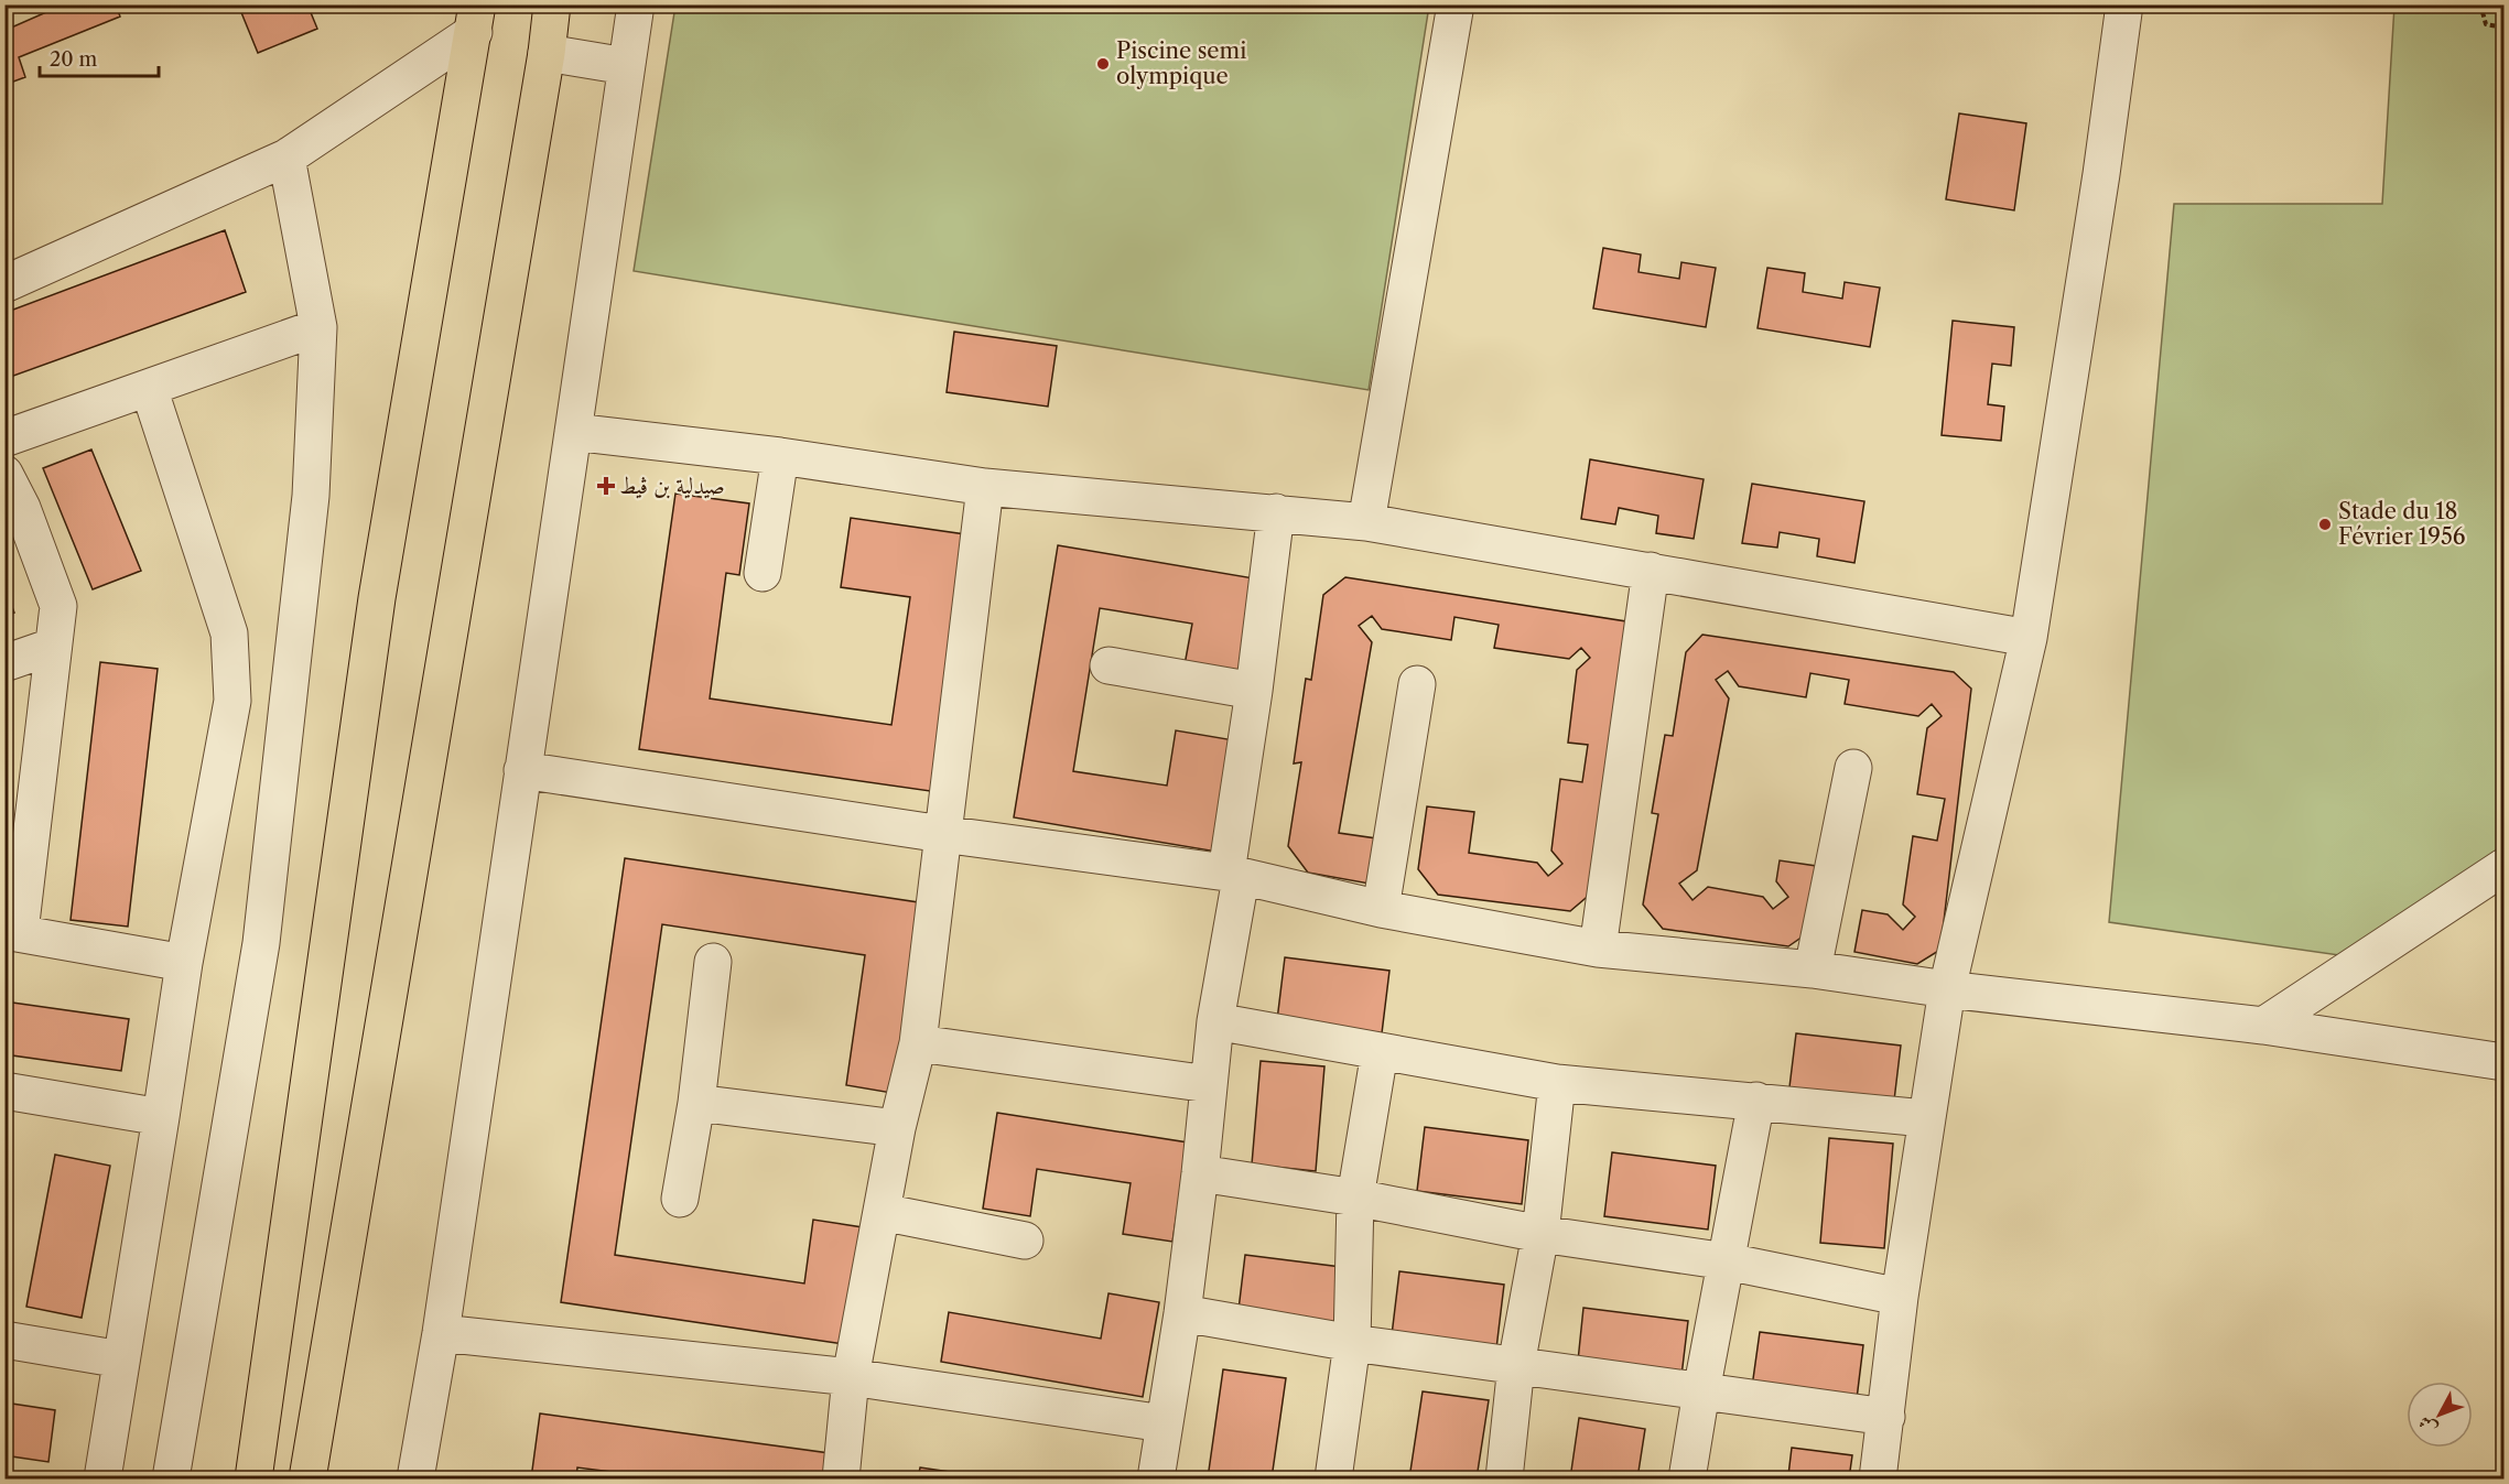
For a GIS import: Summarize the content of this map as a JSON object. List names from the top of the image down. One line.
{"places":{"other":["Piscine semi olympique","Stade du 18 Février 1956"],"health":["صيدلية بن ڤيط"]},"scale_bar":"20 m","north":"bottom left"}
